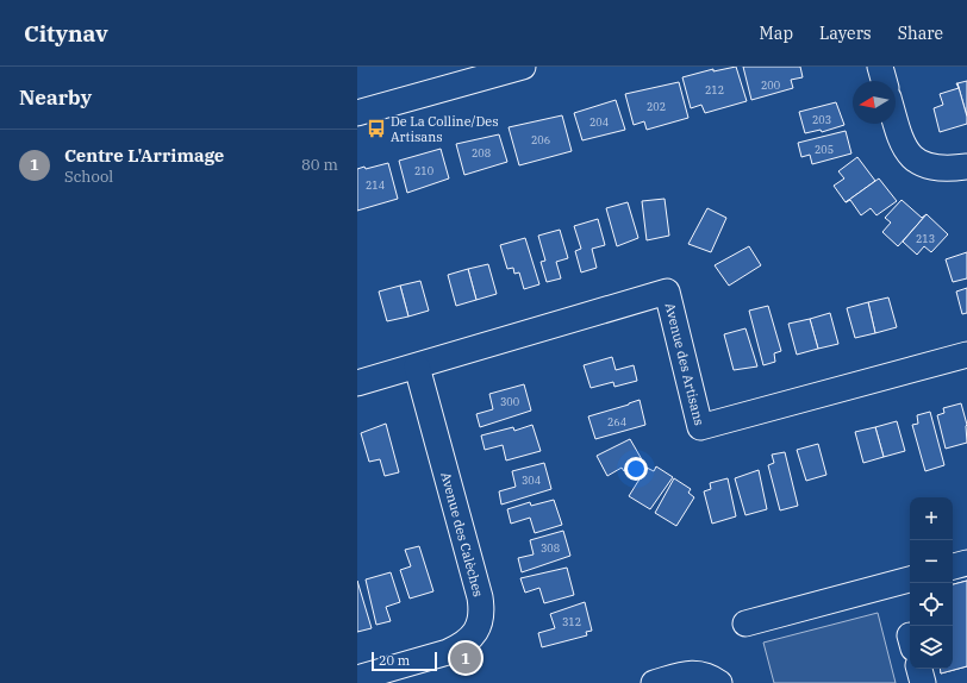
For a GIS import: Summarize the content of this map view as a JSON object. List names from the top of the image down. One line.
{"streets":{"street":["Avenue des Artisans","Avenue des Calèches"]},"crossings":[["Avenue des Artisans","Avenue des Calèches"]],"places":{"bus stop":["De La Colline/Des Artisans"]},"house_numbers":["200","212","202","203","204","206","205","208","210","214","213","300","264","304","308","312"],"scale_bar":"20 m","north":"left","page":{"header":"Citynav","nav":["Map","Layers","Share"],"heading":"Nearby","list":[{"mark":"1","name":"Centre L'Arrimage","note":"School","value":"80 m"}],"map_buttons":["+","−"],"pins":"1","scale":"20 m"}}
